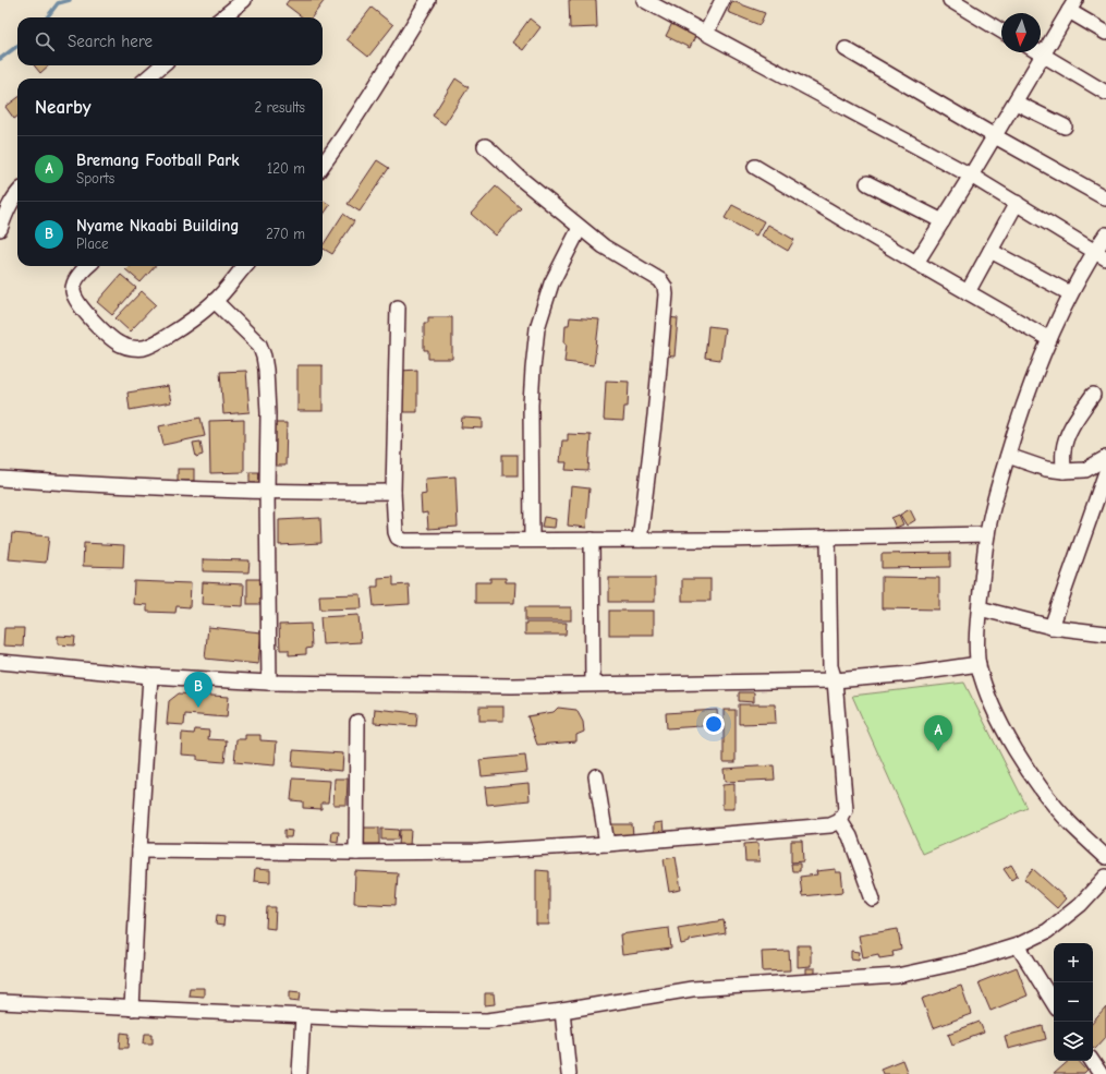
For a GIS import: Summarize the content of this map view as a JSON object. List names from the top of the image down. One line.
{"north":"bottom","page":{"search":"Search here","heading":["Nearby","2 results"],"list":[{"mark":"A","name":"Bremang Football Park","note":"Sports","value":"120 m"},{"mark":"B","name":"Nyame Nkaabi Building","note":"Place","value":"270 m"}],"pins":["B","A"],"map_buttons":["+","−"]}}
